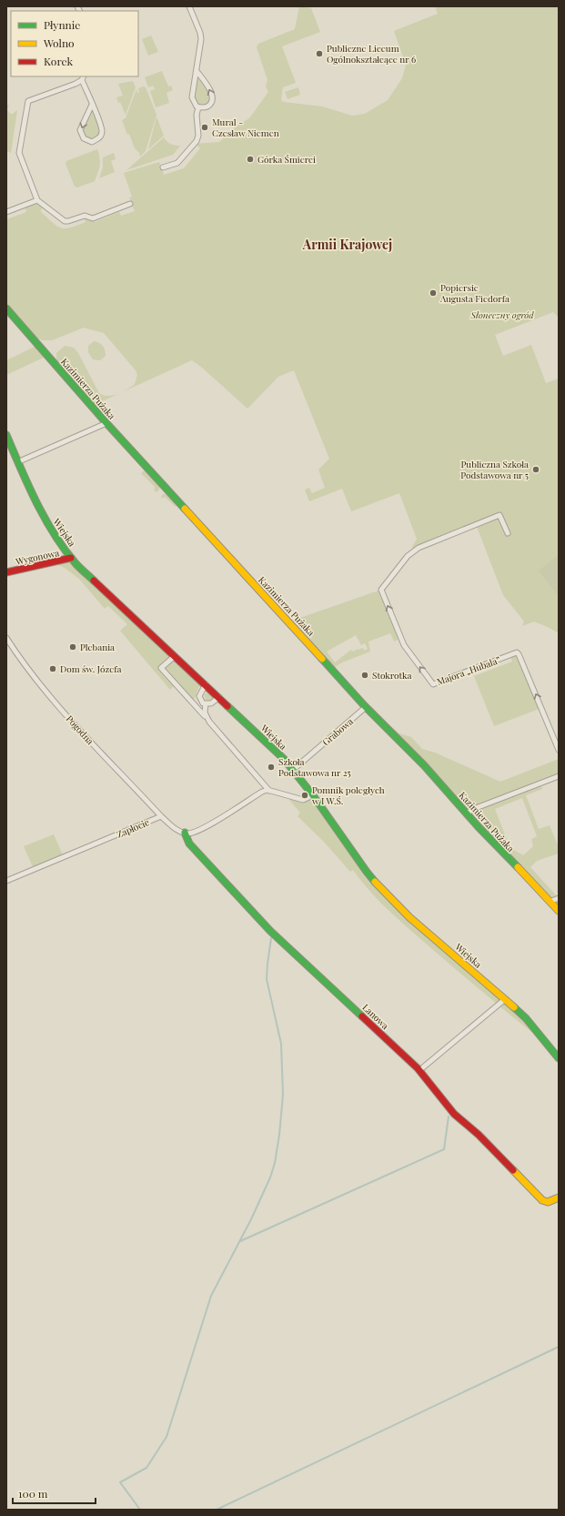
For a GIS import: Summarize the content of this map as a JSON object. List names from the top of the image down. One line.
{"streets":{"street":["Kazimierza Pużaka","Wiejska","Wygonowa","Majora „Hubala”","Pogodna","Grabowa","Zapłocie","Łanowa"]},"crossings":[["Kazimierza Pużaka","Grabowa"],["Wiejska","Wygonowa"],["Wiejska","Grabowa"],["Pogodna","Zapłocie"],["Zapłocie","Łanowa"]],"districts":["Armii Krajowej"],"parks":["Słoneczny ogród"],"places":["Publiczne Liceum Ogólnokształcące nr 6","Mural - Czesław Niemen","Górka Śmierci","Popiersie Augusta Fiedorfa","Publiczna Szkoła Podstawowa nr 5","Plebania","Dom św. Józefa","Stokrotka","Szkoła Podstawowa nr 25","Pomnik poległych w I W.Ś."],"legend":["Płynnie","Wolno","Korek"],"scale_bar":"100 m"}
